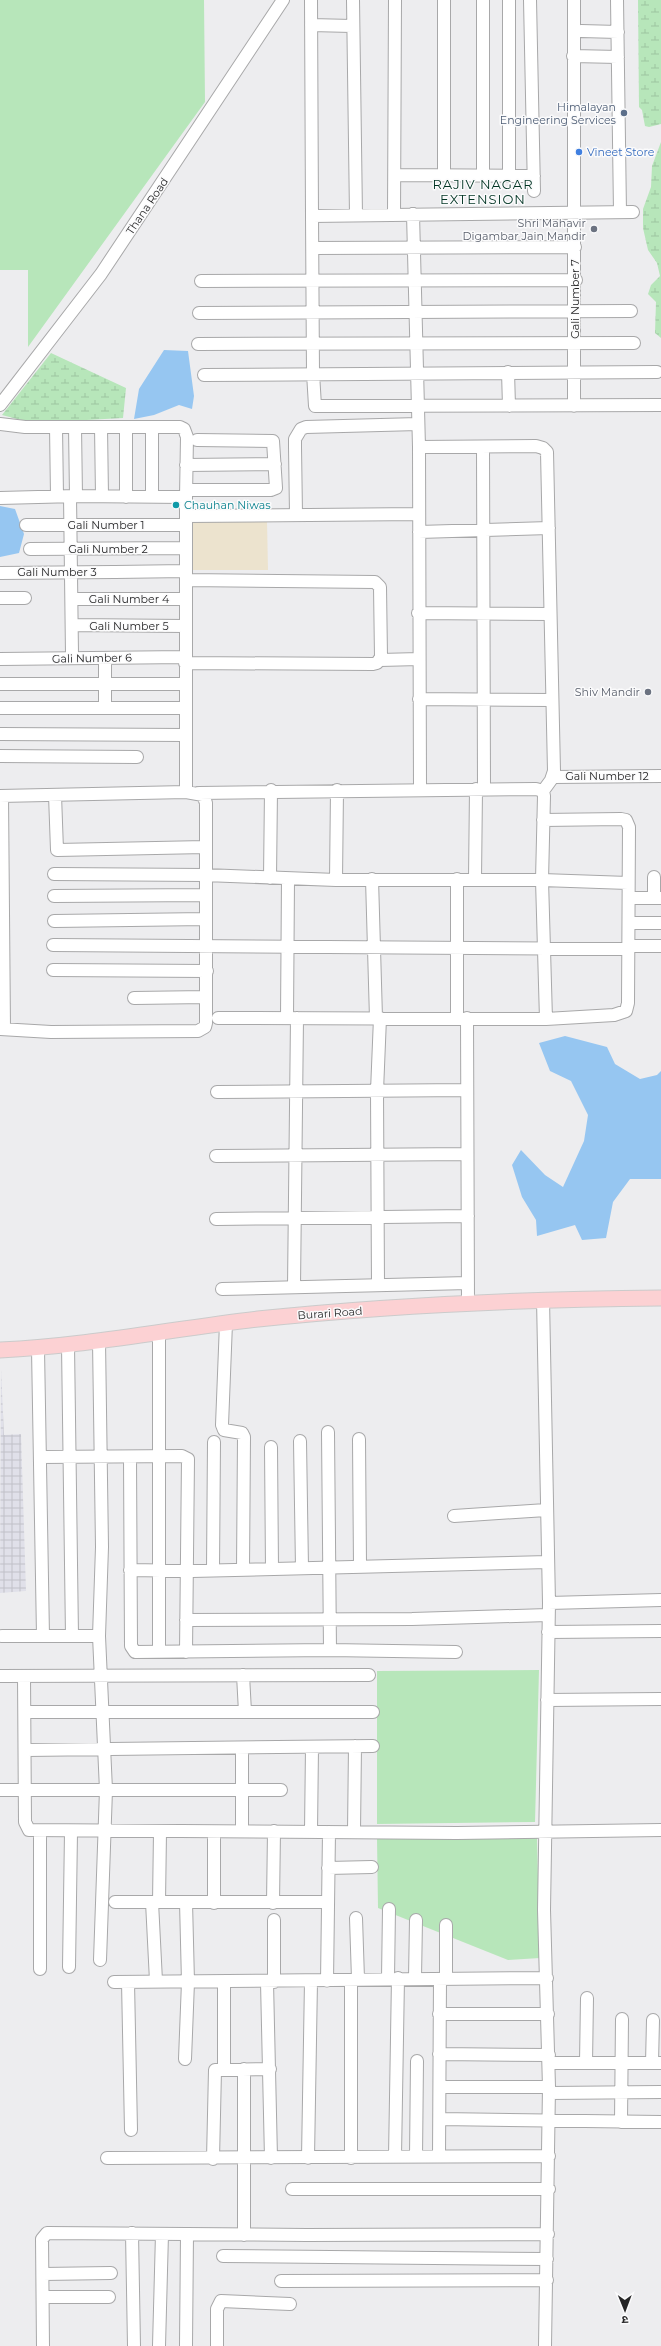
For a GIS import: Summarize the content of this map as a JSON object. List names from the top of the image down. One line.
{"streets":{"main road":["Burari Road"],"street":["Thana Road","Gali Number 7","Gali Number 1","Gali Number 2","Gali Number 3","Gali Number 4","Gali Number 5","Gali Number 6","Gali Number 12"]},"crossings":[["Gali Number 3","Gali Number 6"]],"districts":["RAJIV NAGAR EXTENSION"],"places":["Himalayan Engineering Services","Vineet Store","Shri Mahavir Digambar Jain Mandir","Chauhan Niwas","Shiv Mandir"],"north":"bottom"}
